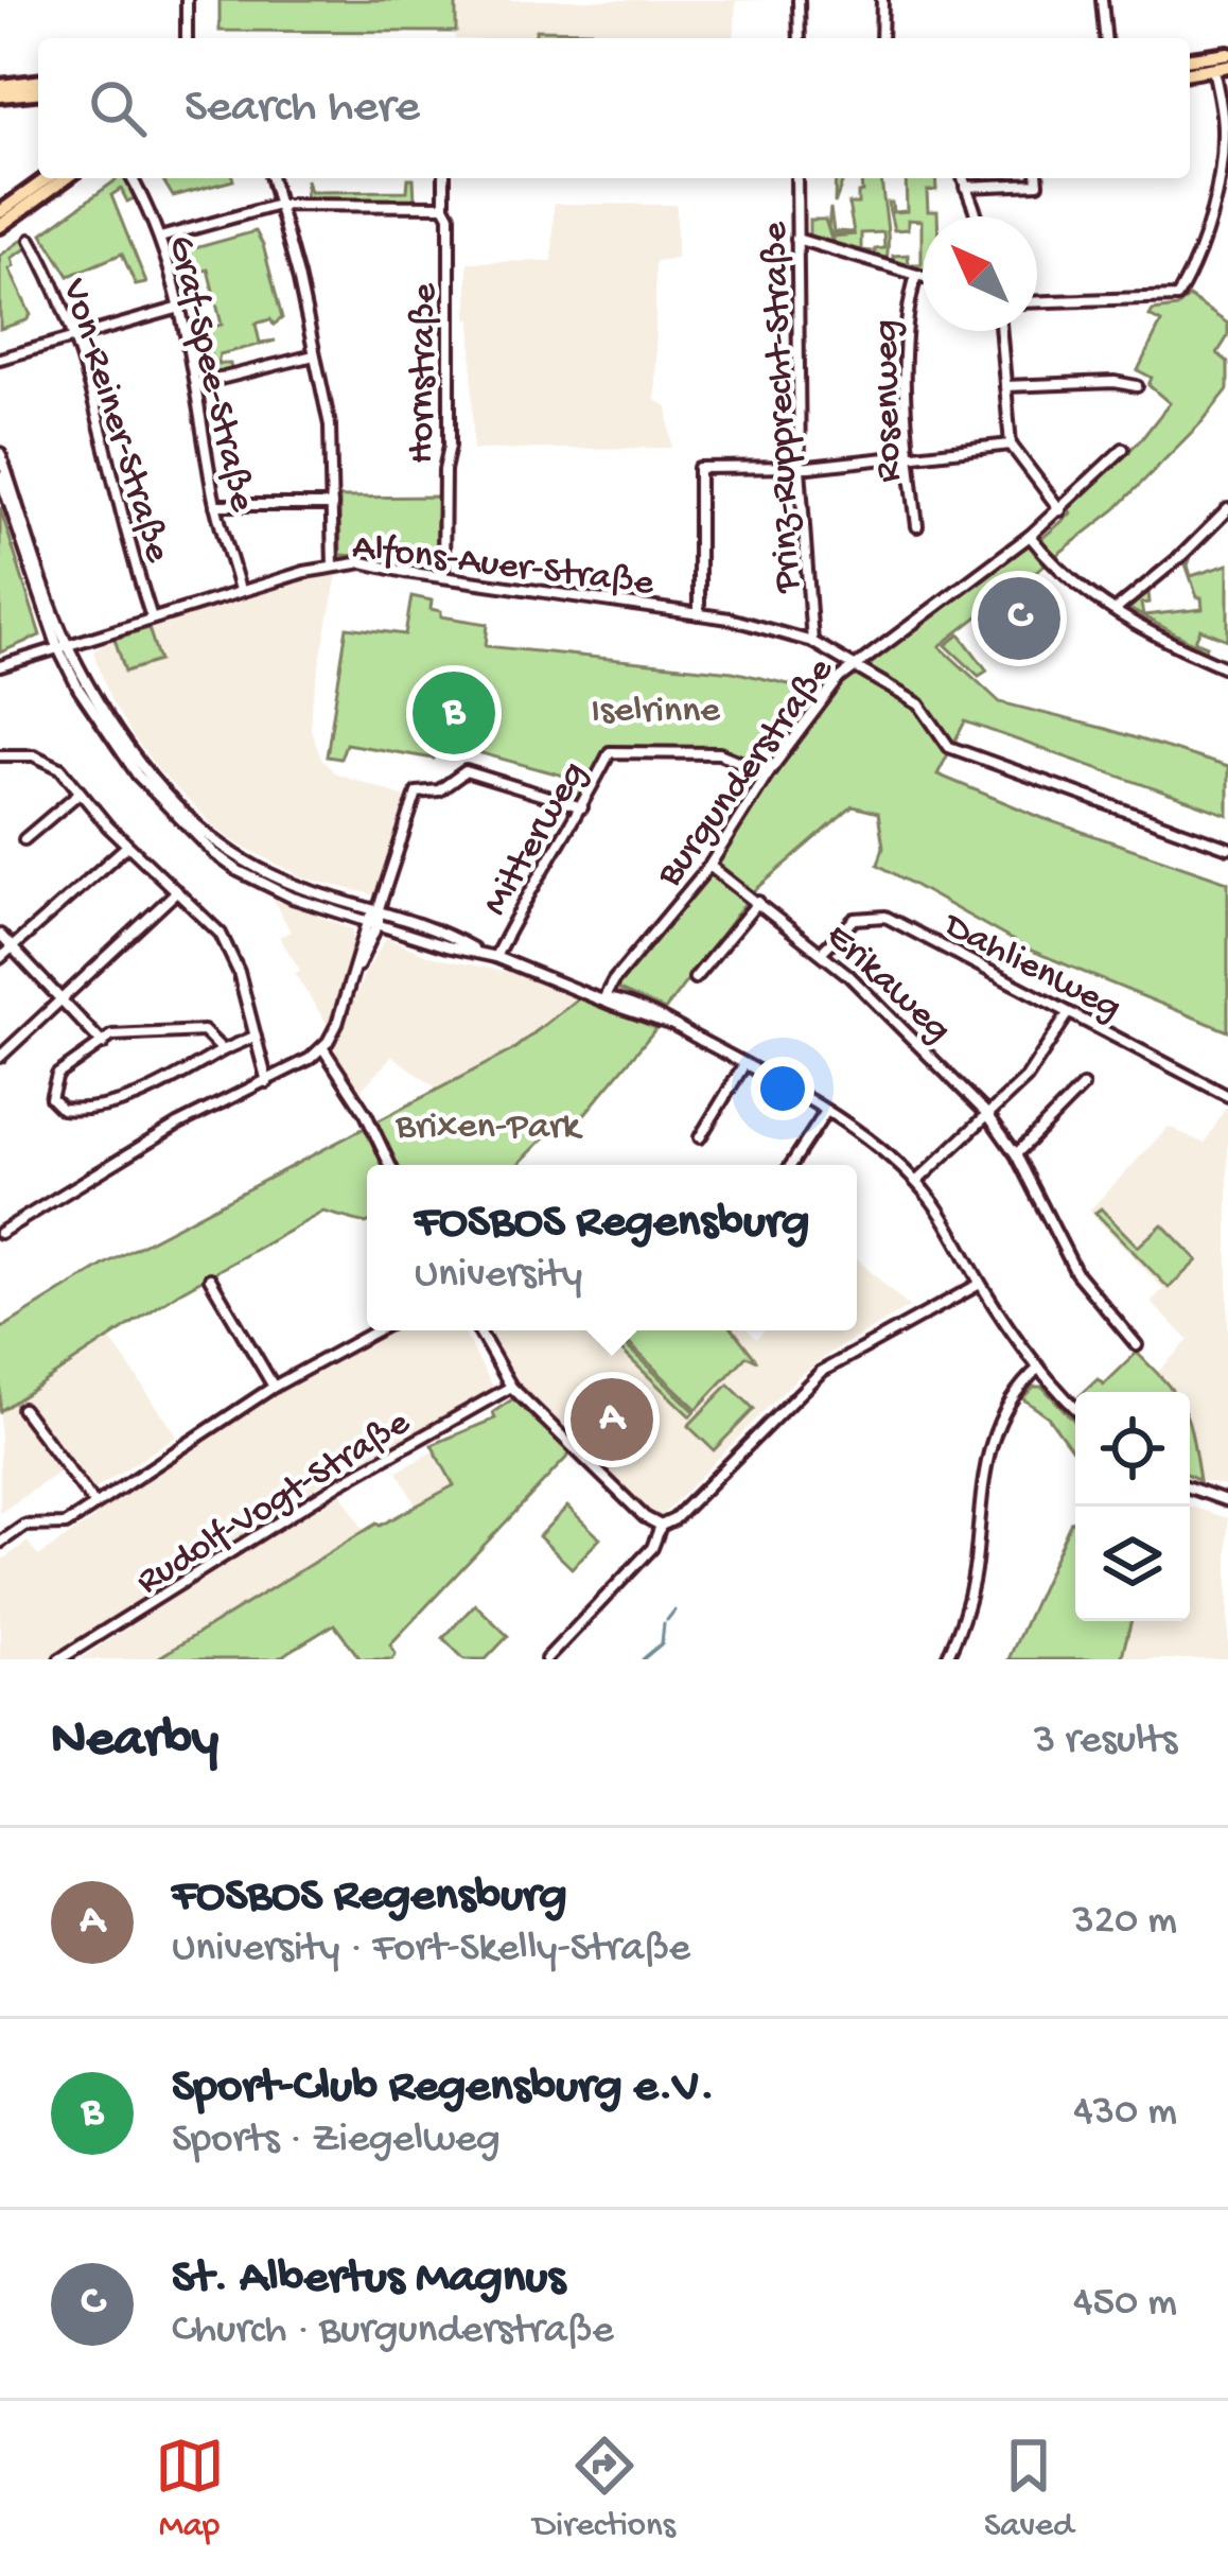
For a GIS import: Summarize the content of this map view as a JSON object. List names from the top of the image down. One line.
{"streets":{"street":["Graf-Spee-Straße","Hornstraße","Rosenweg","Prinz-Rupprecht-Straße","Von-Reiner-Straße","Alfons-Auer-Straße","Burgunderstraße","Mitterweg","Dahlienweg","Erikaweg","Rudolf-Vogt-Straße"]},"crossings":[["Graf-Spee-Straße","Alfons-Auer-Straße"],["Hornstraße","Alfons-Auer-Straße"],["Prinz-Rupprecht-Straße","Alfons-Auer-Straße"],["Von-Reiner-Straße","Alfons-Auer-Straße"],["Alfons-Auer-Straße","Burgunderstraße"],["Burgunderstraße","Mitterweg"],["Burgunderstraße","Erikaweg"],["Dahlienweg","Erikaweg"]],"parks":["Iselrinne","Brixen-Park"],"north":"top left","page":{"search":"Search here","pins":["C","B","A"],"popup":["FOSBOS Regensburg","University"],"heading":["Nearby","3 results"],"list":[{"mark":"A","name":"FOSBOS Regensburg","note":"University · Fort-Skelly-Straße","value":"320 m"},{"mark":"B","name":"Sport-Club Regensburg e.V.","note":"Sports · Ziegelweg","value":"430 m"},{"mark":"C","name":"St. Albertus Magnus","note":"Church · Burgunderstraße","value":"450 m"}],"nav":["Map","Directions","Saved"]}}
